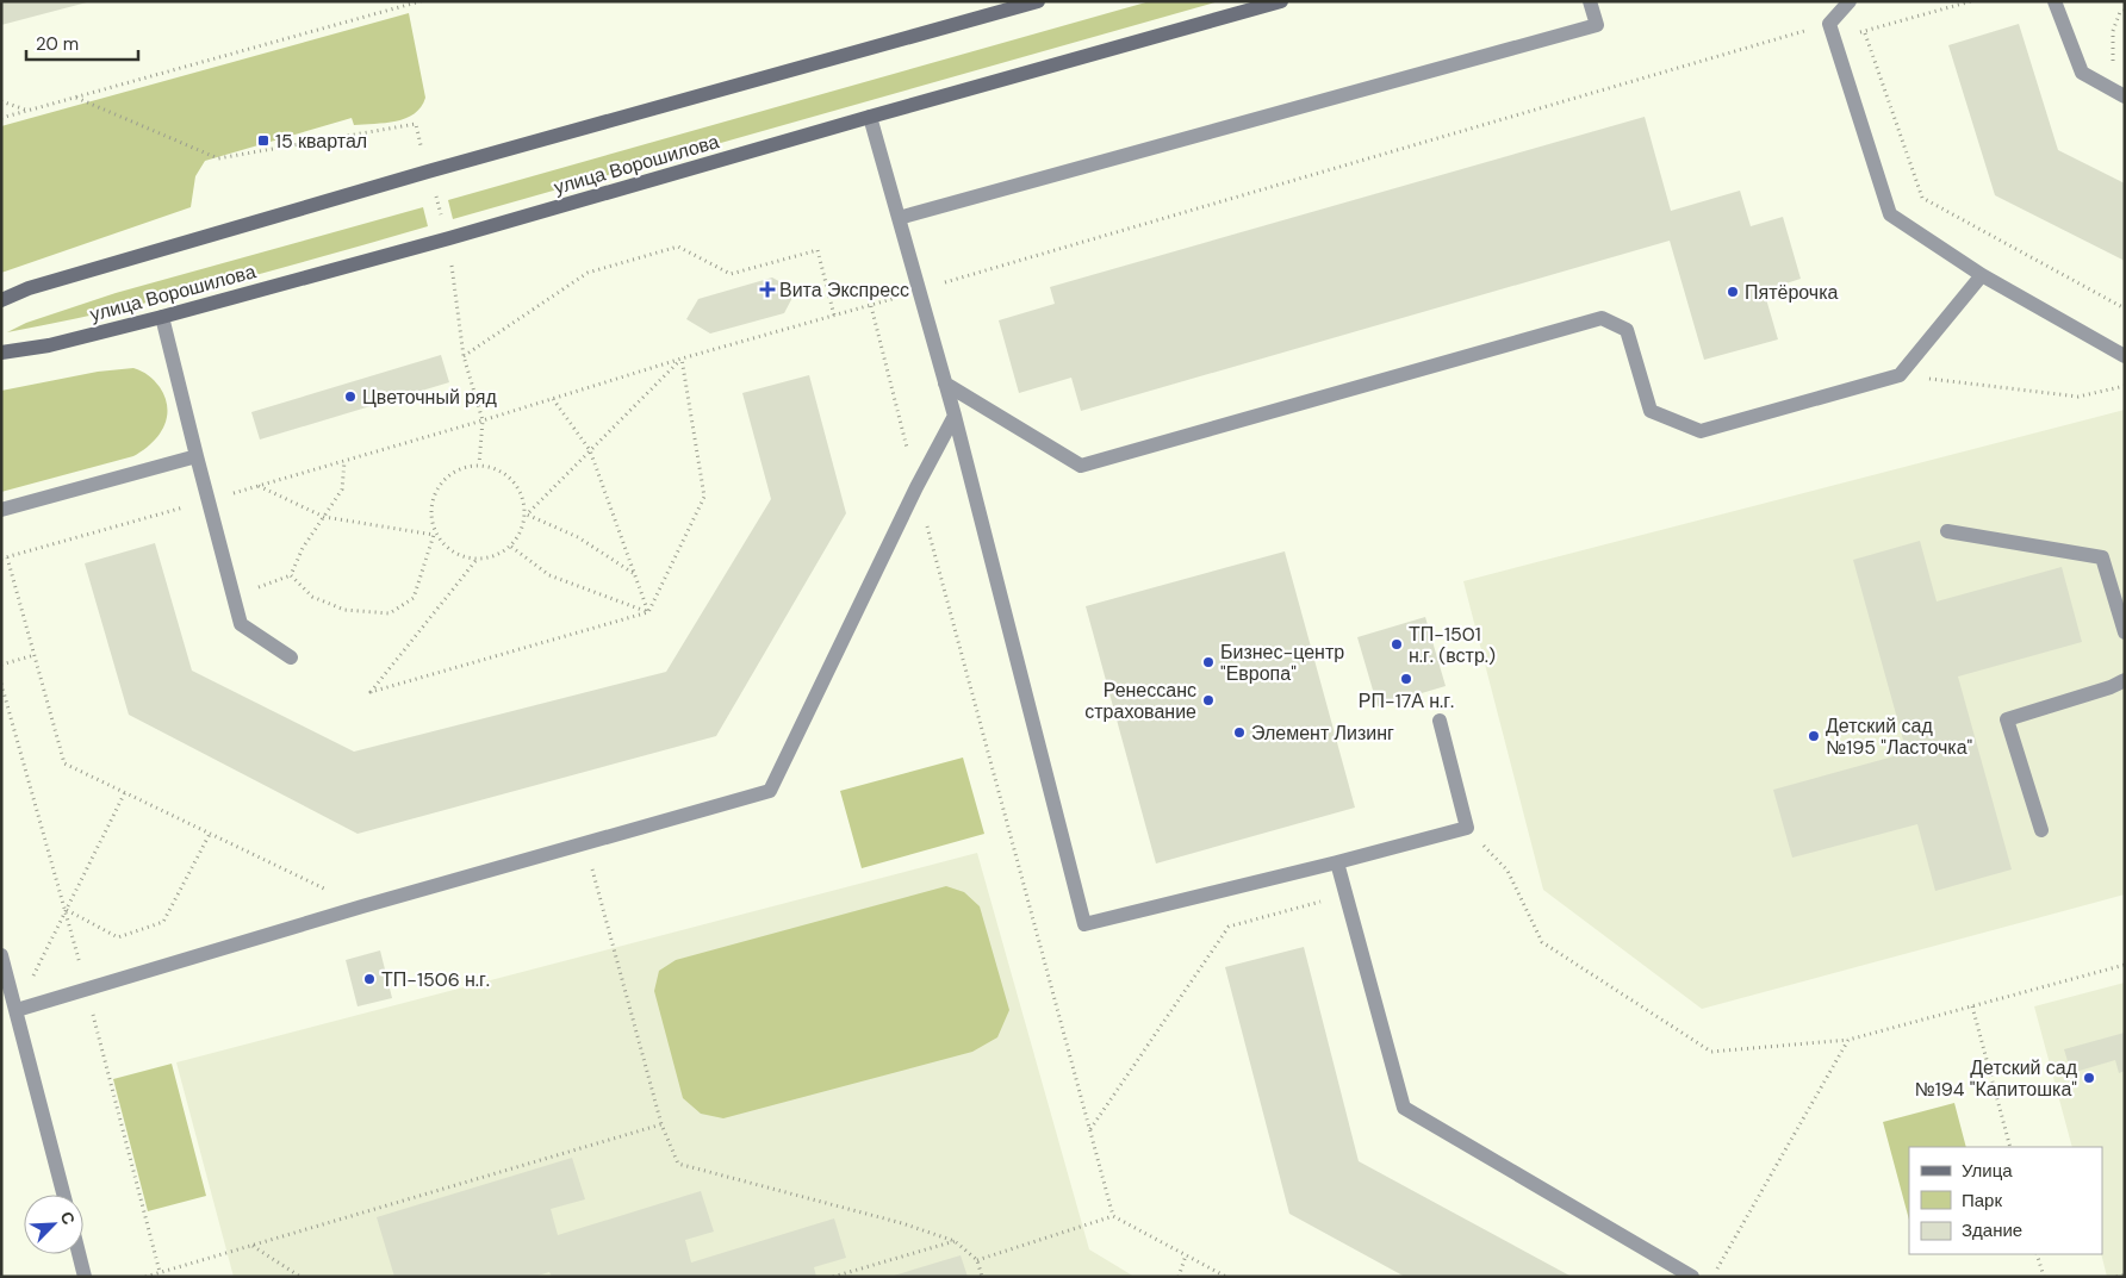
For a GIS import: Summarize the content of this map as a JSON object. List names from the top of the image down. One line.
{"streets":{"main road":["улица Ворошилова"]},"places":{"transit":["15 квартал"],"health":["Вита Экспресс"],"other":["Пятёрочка","Цветочный ряд","ТП-1501 н.г. (встр.)","Бизнес-центр \"Европа\"","РП-17А н.г.","Ренессанс страхование","Элемент Лизинг","Детский сад №195 \"Ласточка\"","ТП-1506 н.г.","Детский сад №194 \"Капитошка\""]},"legend":["Улица","Парк","Здание"],"scale_bar":"20 m","north":"top right"}
